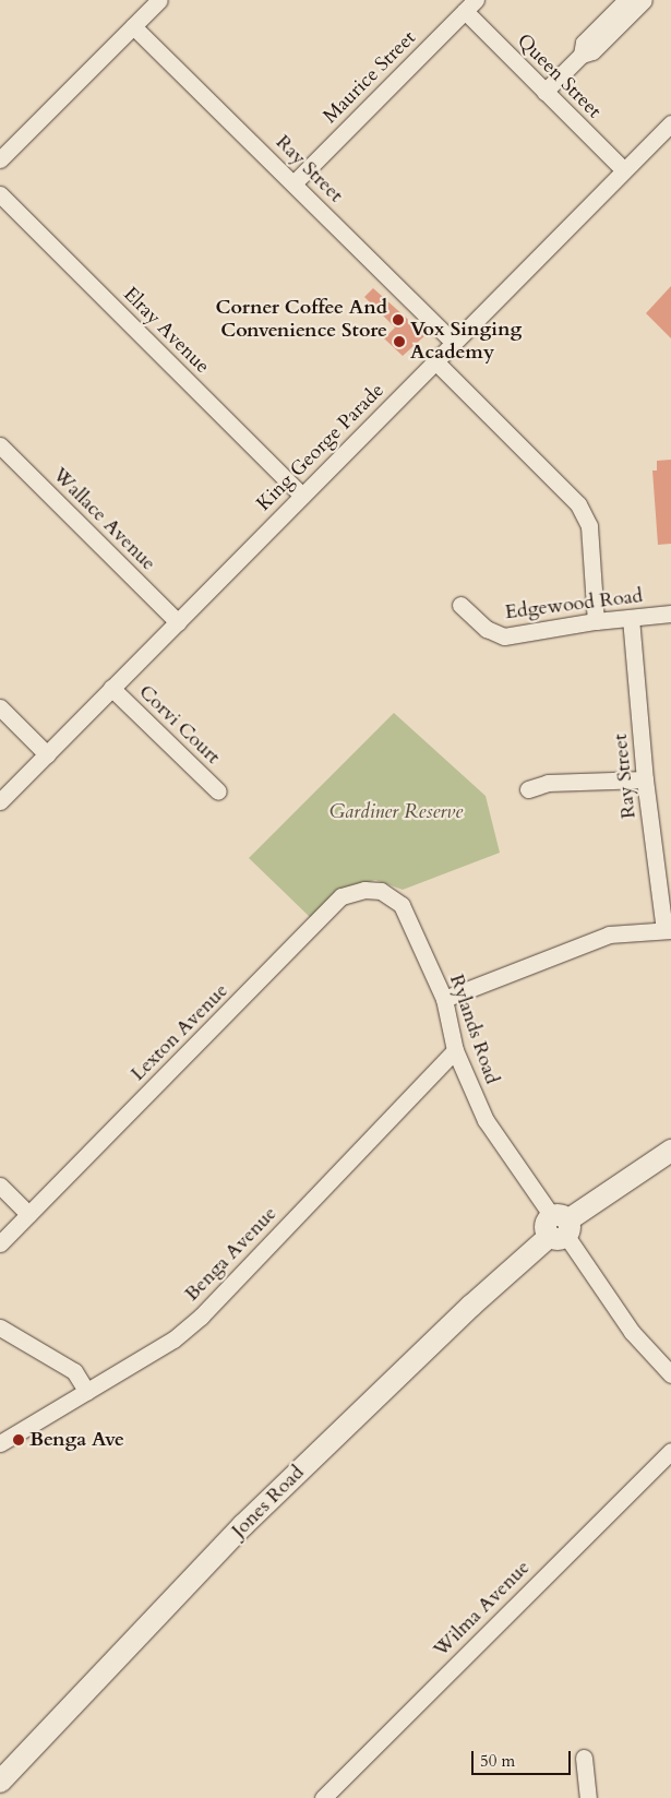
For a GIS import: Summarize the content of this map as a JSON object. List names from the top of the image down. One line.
{"streets":{"main road":["Jones Road"],"street":["Queen Street","Maurice Street","Ray Street","Elray Avenue","King George Parade","Wallace Avenue","Edgewood Road","Corvi Court","Rylands Road","Lexton Avenue","Benga Avenue","Wilma Avenue"]},"crossings":[["Queen Street","Maurice Street"],["Queen Street","King George Parade"],["Maurice Street","Ray Street"],["Ray Street","King George Parade"],["Ray Street","Edgewood Road"],["Elray Avenue","King George Parade"],["King George Parade","Wallace Avenue"],["King George Parade","Corvi Court"],["Rylands Road","Lexton Avenue"],["Rylands Road","Benga Avenue"],["Rylands Road","Jones Road"]],"parks":["Gardiner Reserve"],"places":["Corner Coffee And Convenience Store","Vox Singing Academy","Benga Ave"],"scale_bar":"50 m"}
